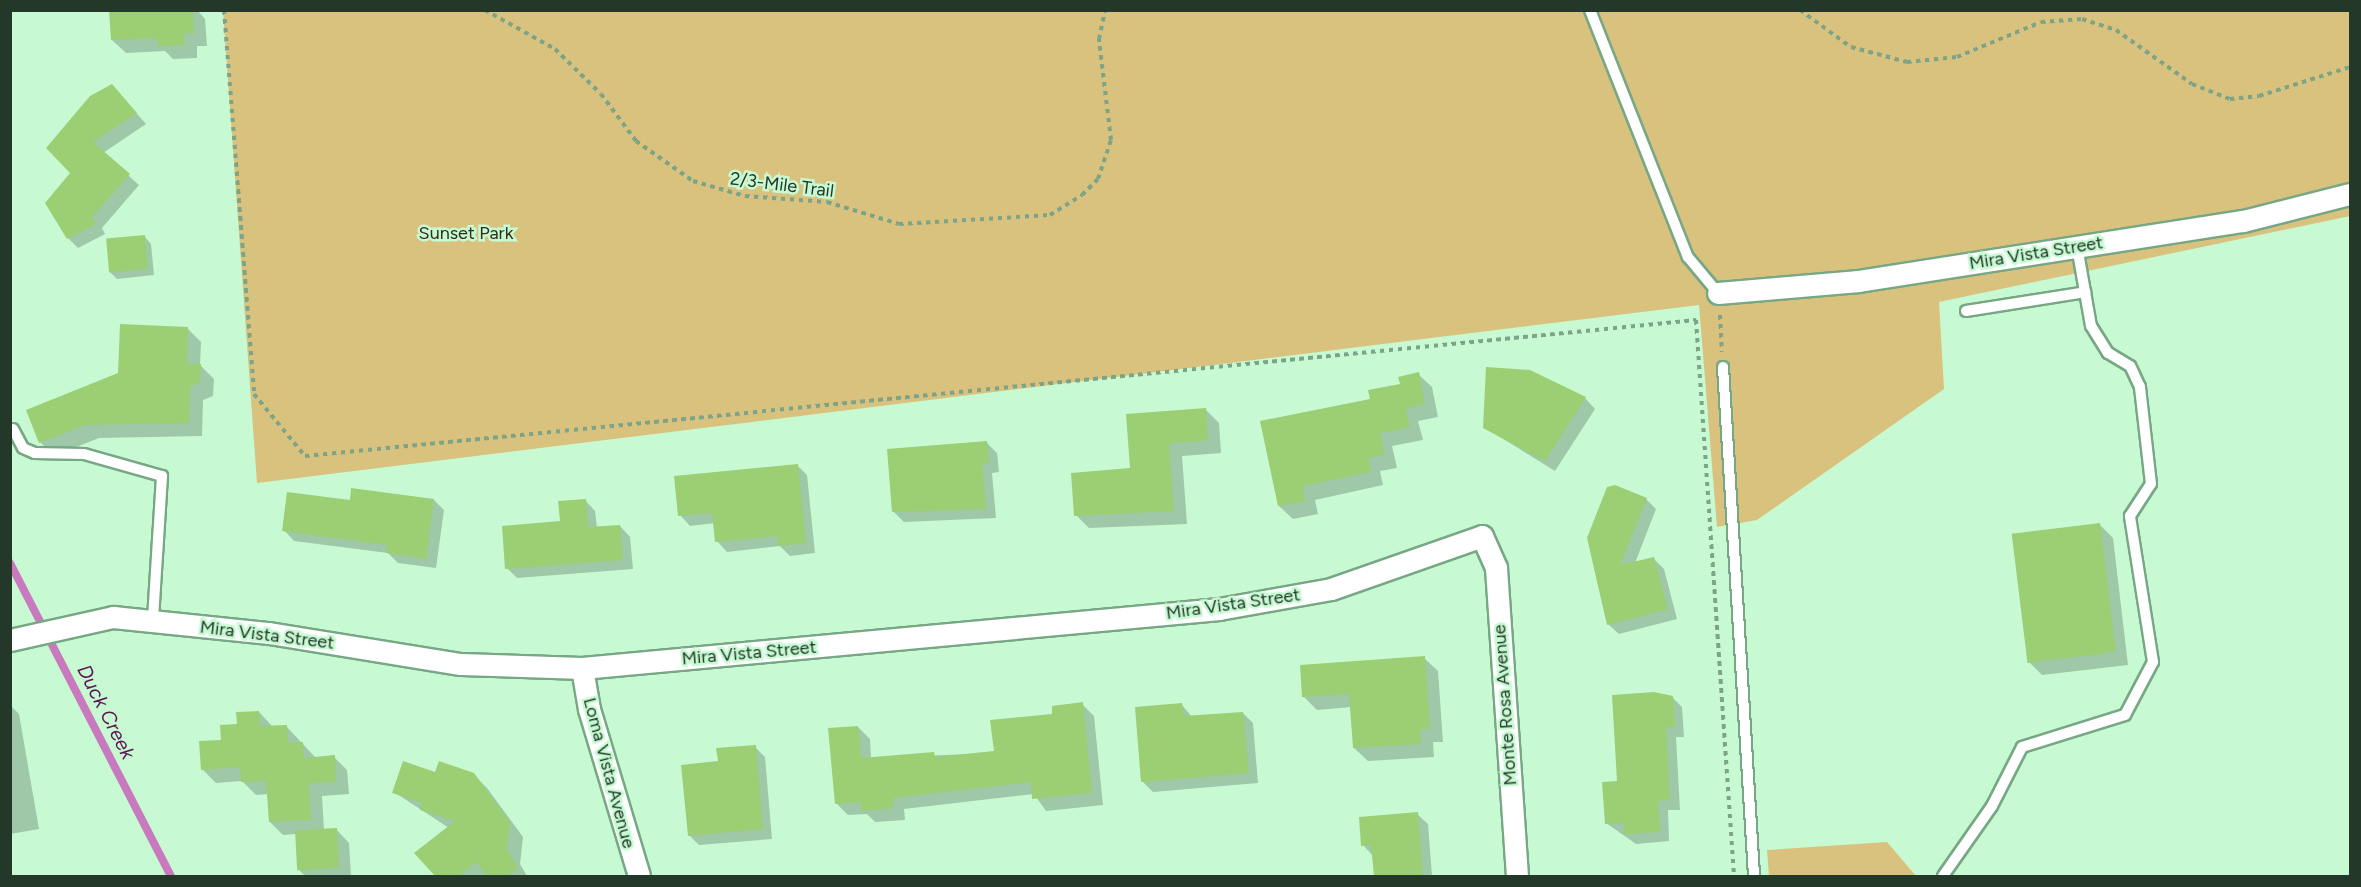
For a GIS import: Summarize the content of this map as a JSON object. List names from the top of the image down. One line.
{"streets":{"street":["Mira Vista Street","Monte Rosa Avenue","Loma Vista Avenue"],"path":["2/3-Mile Trail"]},"crossings":[["Mira Vista Street","Monte Rosa Avenue"],["Mira Vista Street","Loma Vista Avenue"]],"water":["Duck Creek"],"parks":["Sunset Park"]}
